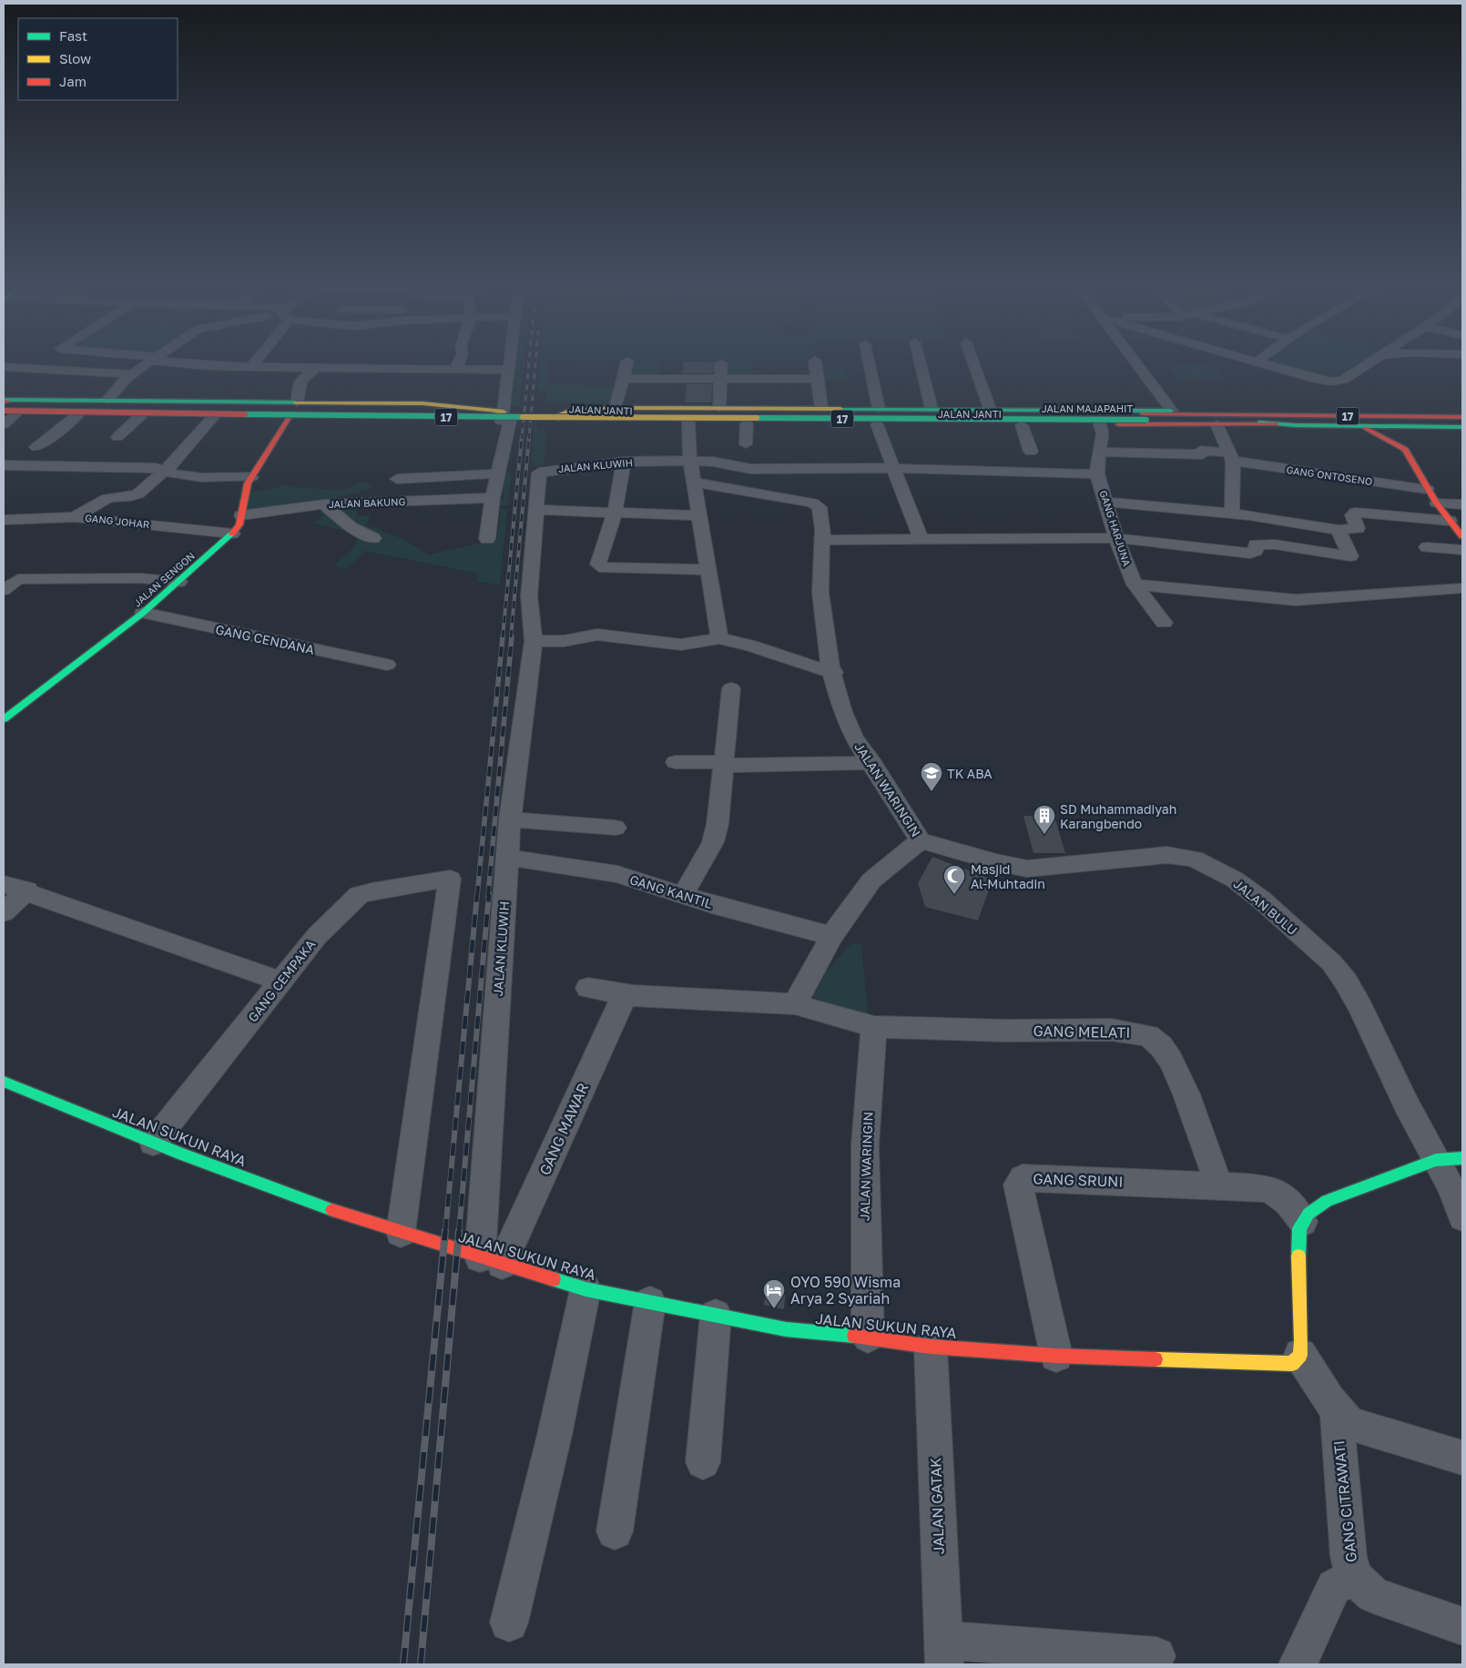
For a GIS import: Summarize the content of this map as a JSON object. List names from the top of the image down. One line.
{"streets":{"main road":["JALAN MAJAPAHIT","JALAN JANTI","17","JALAN SENGON","JALAN SUKUN RAYA"],"street":["JALAN KLUWIH","GANG ONTOSENO","JALAN BAKUNG","GANG JOHAR","GANG HARJUNA","GANG CENDANA","JALAN WARINGIN","GANG KANTIL","JALAN BULU","GANG CEMPAKA","GANG MELATI","GANG MAWAR","GANG SRUNI","GANG CITRAWATI","JALAN GATAK"]},"crossings":[["JALAN JANTI","GANG HARJUNA"],["JALAN KLUWIH","GANG HARJUNA"],["JALAN KLUWIH","GANG KANTIL"],["JALAN KLUWIH","GANG MAWAR"],["JALAN KLUWIH","JALAN SUKUN RAYA"],["GANG ONTOSENO","GANG HARJUNA"],["JALAN BAKUNG","JALAN SENGON"],["GANG JOHAR","JALAN SENGON"],["JALAN SENGON","GANG CENDANA"],["JALAN WARINGIN","GANG KANTIL"],["JALAN WARINGIN","JALAN BULU"],["JALAN WARINGIN","GANG MELATI"],["JALAN WARINGIN","JALAN SUKUN RAYA"],["GANG CEMPAKA","JALAN SUKUN RAYA"],["GANG MELATI","GANG SRUNI"],["GANG MAWAR","JALAN SUKUN RAYA"],["JALAN SUKUN RAYA","GANG SRUNI"],["JALAN SUKUN RAYA","JALAN GATAK"]],"places":{"school or university":["TK ABA"],"building":["SD Muhammadiyah Karangbendo"],"mosque":["Masjid Al-Muhtadin"],"hotel":["OYO 590 Wisma Arya 2 Syariah"]},"legend":["Fast","Slow","Jam"]}
